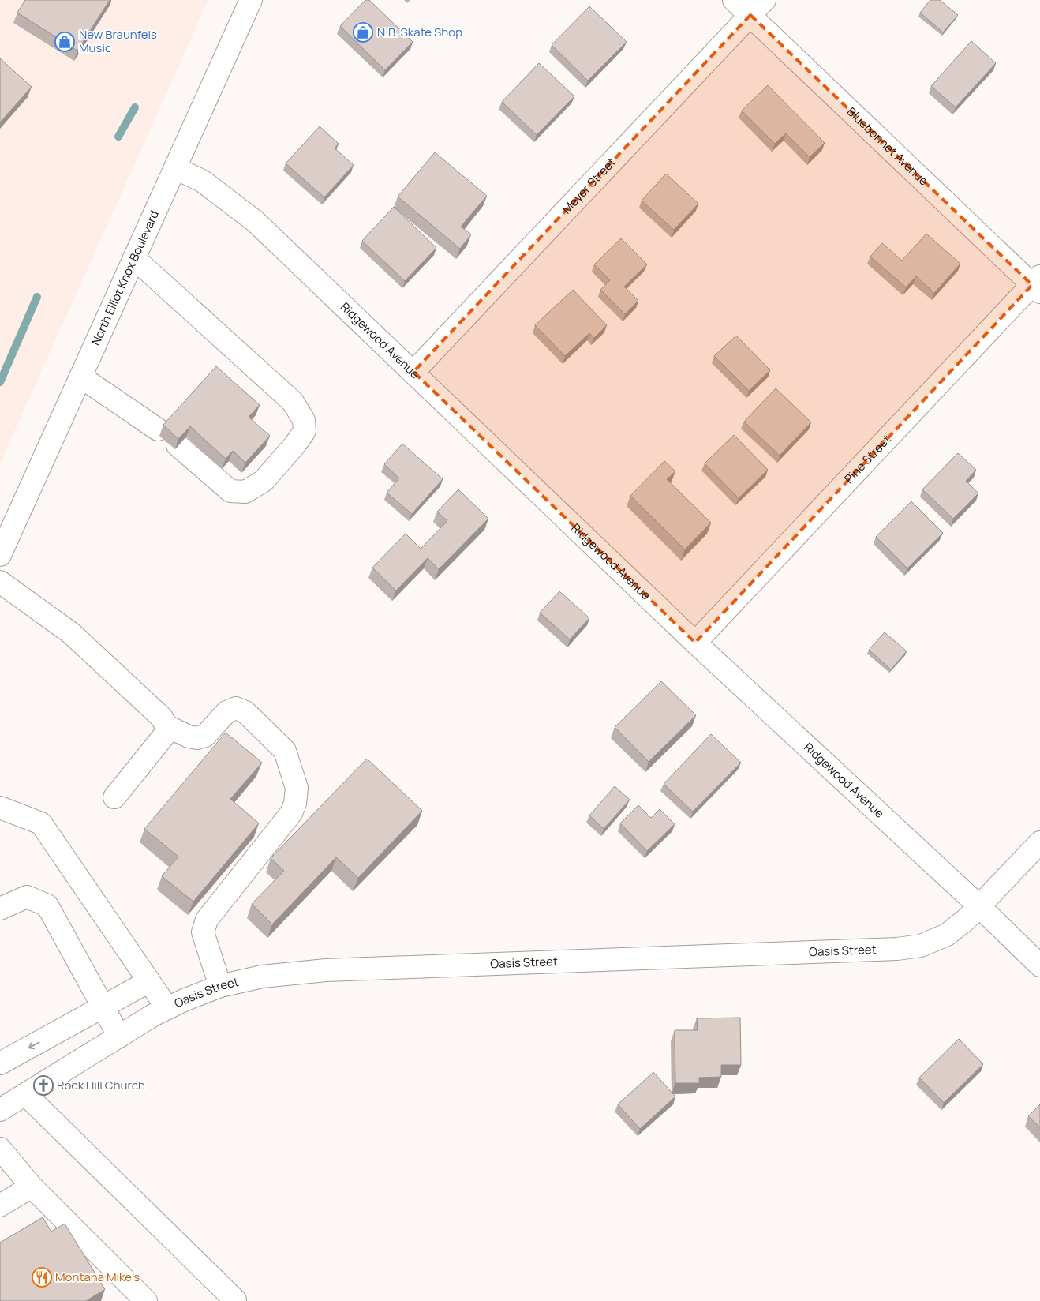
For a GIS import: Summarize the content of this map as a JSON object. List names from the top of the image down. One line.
{"streets":{"street":["Bluebonnet Avenue","Meyer Street","North Elliot Knox Boulevard","Ridgewood Avenue","Pine Street","Oasis Street"]},"crossings":[["Bluebonnet Avenue","Meyer Street"],["Bluebonnet Avenue","Pine Street"],["Meyer Street","Ridgewood Avenue"],["North Elliot Knox Boulevard","Ridgewood Avenue"],["Ridgewood Avenue","Pine Street"],["Ridgewood Avenue","Oasis Street"]],"places":{"shop":["N.B. Skate Shop","New Braunfels Music"],"church":["Rock Hill Church"],"restaurant":["Montana Mike's"]}}
